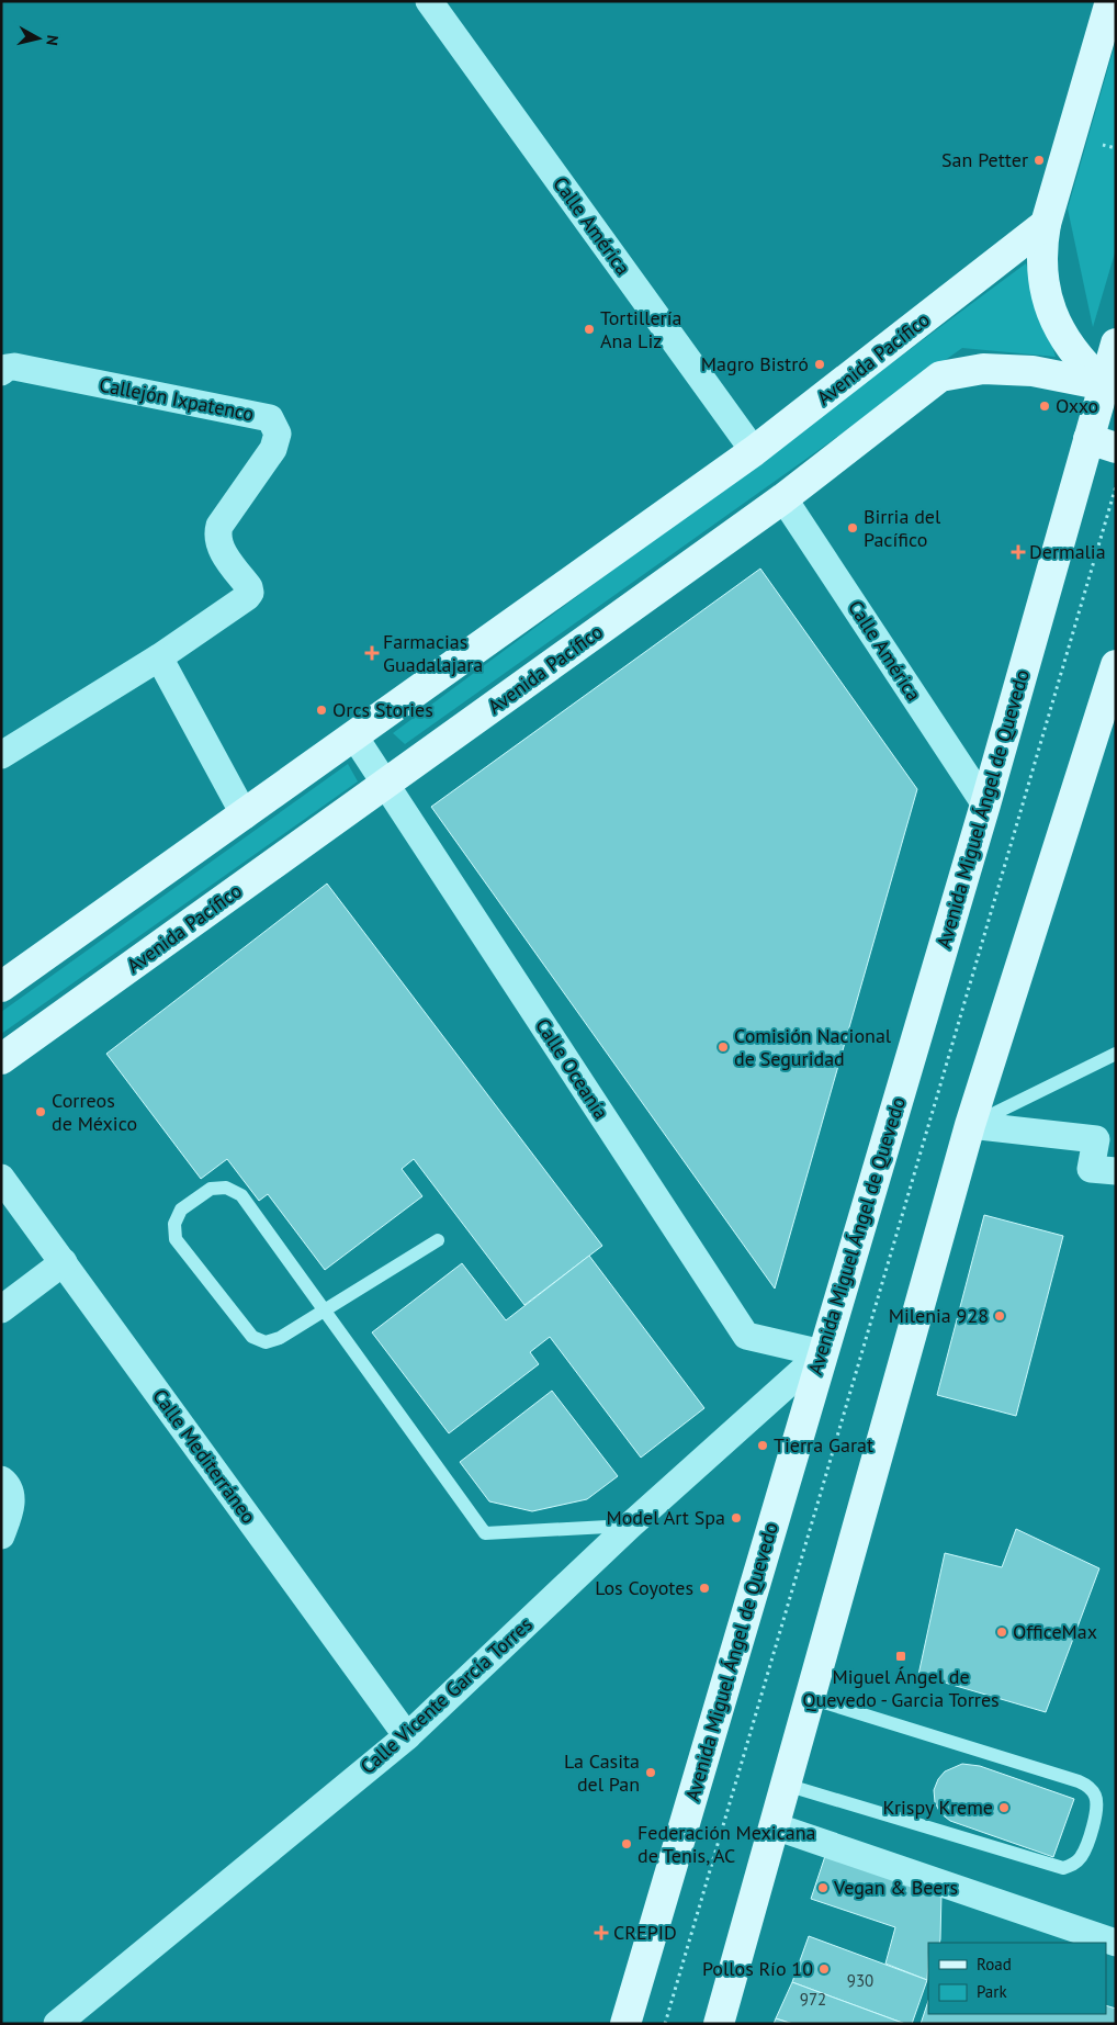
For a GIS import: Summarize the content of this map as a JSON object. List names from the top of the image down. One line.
{"streets":{"main road":["Avenida Pacífico","Avenida Miguel Ángel de Quevedo"],"street":["Calle América","Callejón Ixpatenco","Calle Oceanía","Calle Mediterráneo","Calle Vicente García Torres"]},"crossings":[["Calle América","Avenida Pacífico"],["Calle América","Avenida Miguel Ángel de Quevedo"],["Avenida Pacífico","Avenida Miguel Ángel de Quevedo"],["Avenida Pacífico","Calle Oceanía"],["Avenida Miguel Ángel de Quevedo","Calle Oceanía"],["Avenida Miguel Ángel de Quevedo","Calle Vicente García Torres"],["Calle Oceanía","Calle Vicente García Torres"],["Calle Mediterráneo","Calle Vicente García Torres"]],"places":{"other":["San Petter","Tortillería Ana Liz","Magro Bistró","Oxxo","Birria del Pacífico","Orcs Stories","Comisión Nacional de Seguridad","Correos de México","Milenia 928","Tierra Garat","Model Art Spa","Los Coyotes","OfficeMax","La Casita del Pan","Krispy Kreme","Federación Mexicana de Tenis, AC","Vegan & Beers","Pollos Río 10"],"health":["Dermalia","Farmacias Guadalajara","CREPID"],"transit":["Miguel Ángel de Quevedo - Garcia Torres"]},"house_numbers":["930","972"],"legend":["Road","Park"],"north":"right"}
